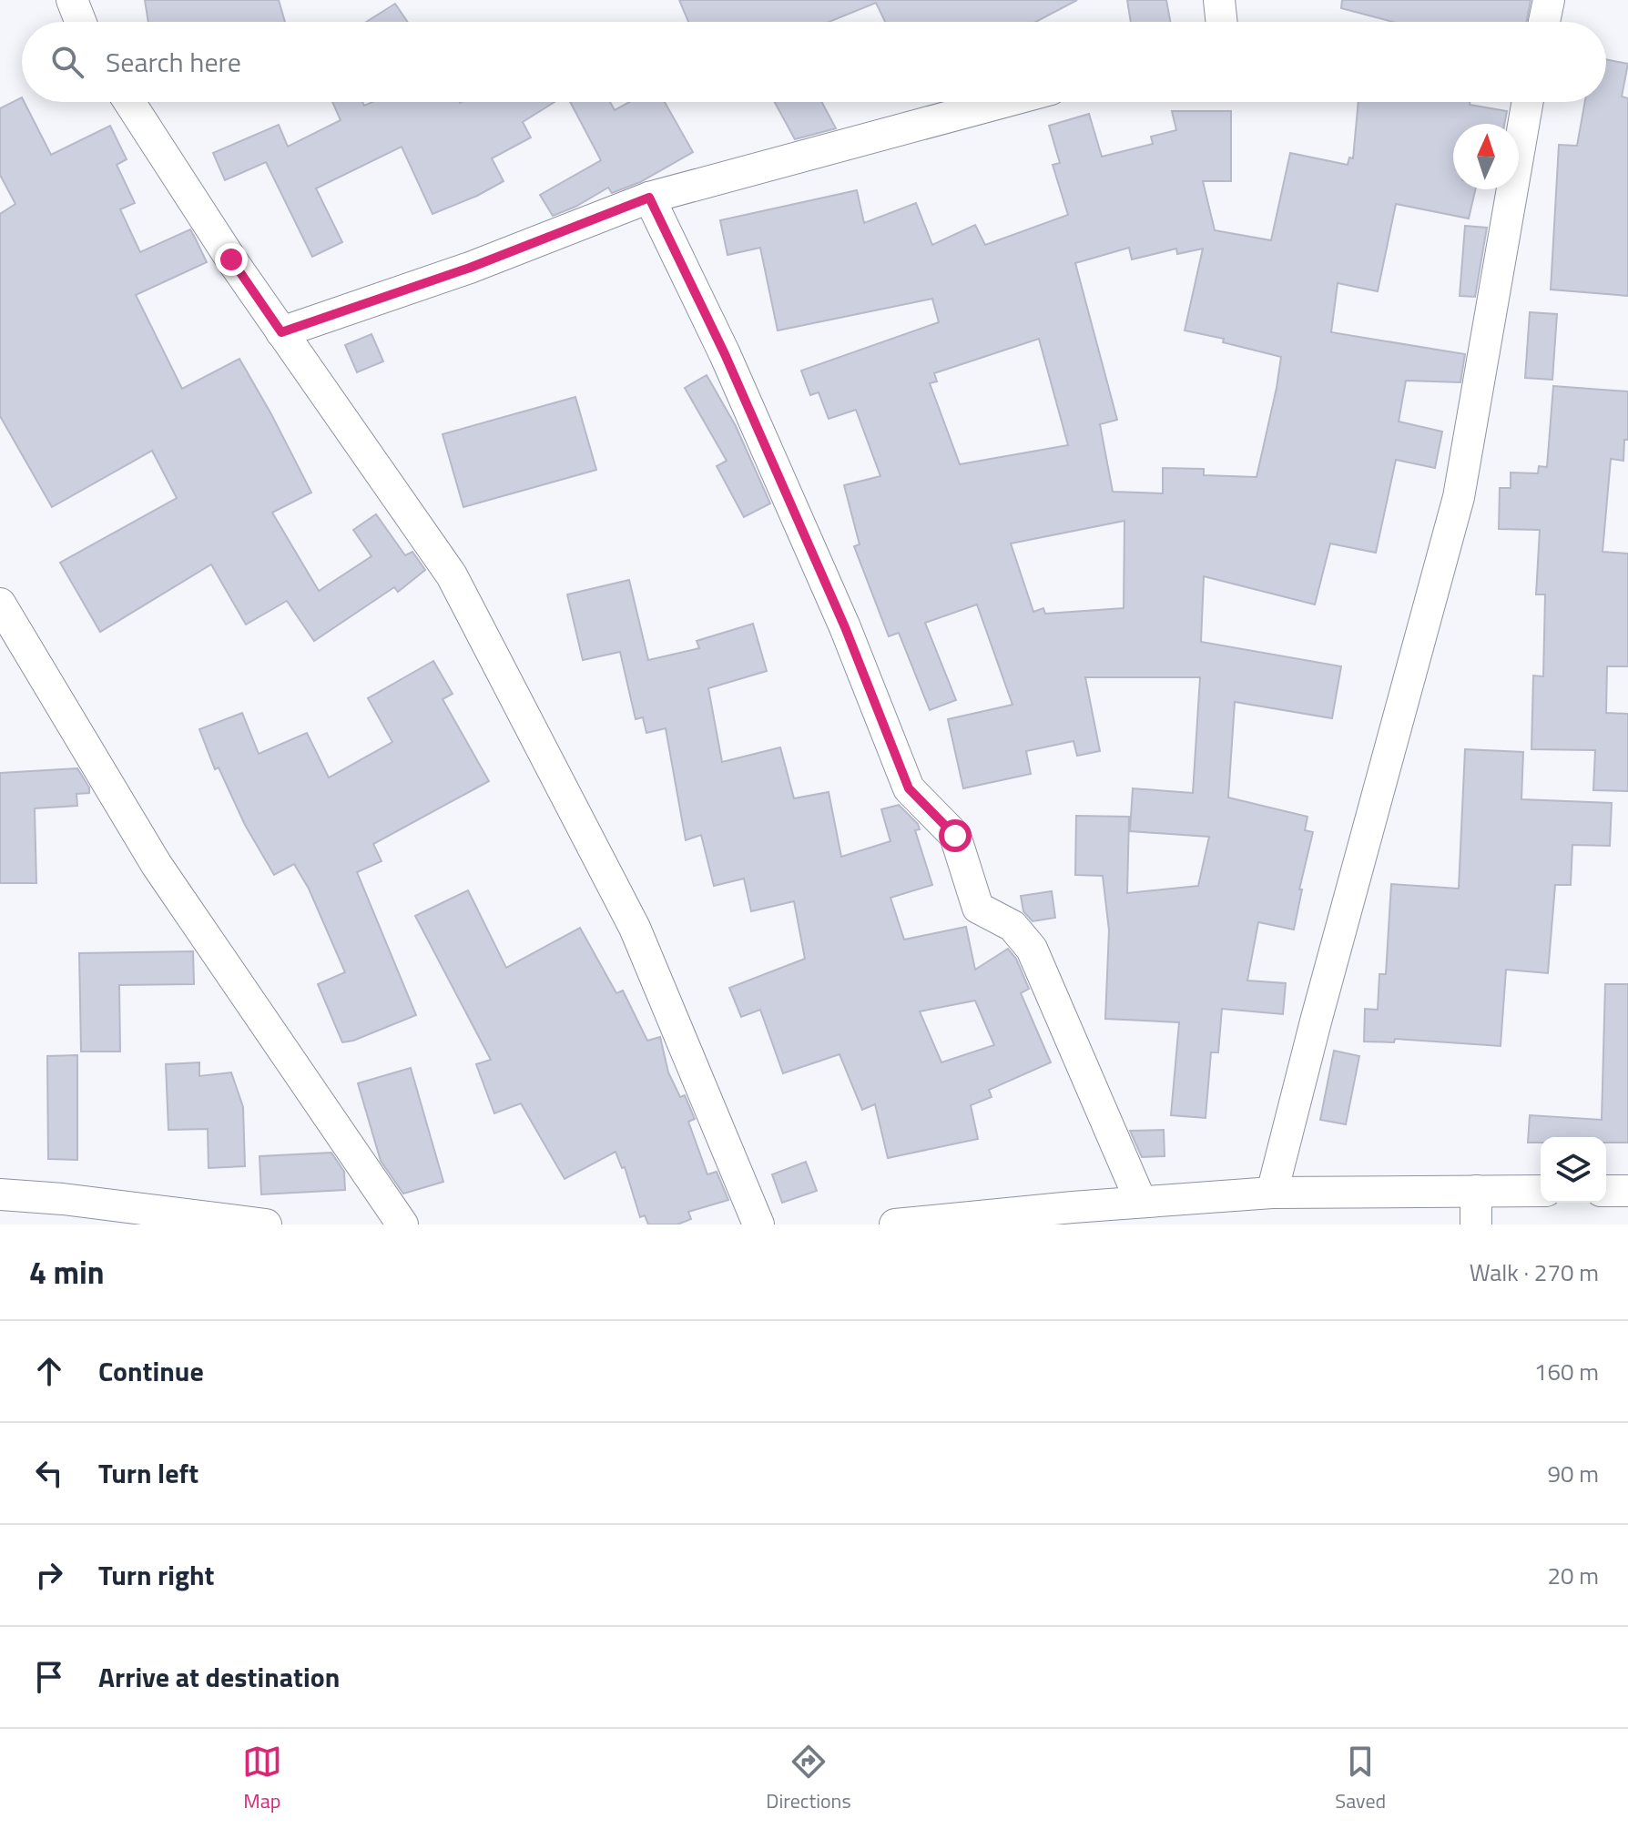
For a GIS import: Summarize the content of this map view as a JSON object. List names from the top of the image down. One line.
{"north":"top","page":{"search":"Search here","heading":["4 min","Walk · 270 m"],"list":[["Continue","160 m"],["Turn left","90 m"],["Turn right","20 m"],"Arrive at destination"],"nav":["Map","Directions","Saved"]}}
